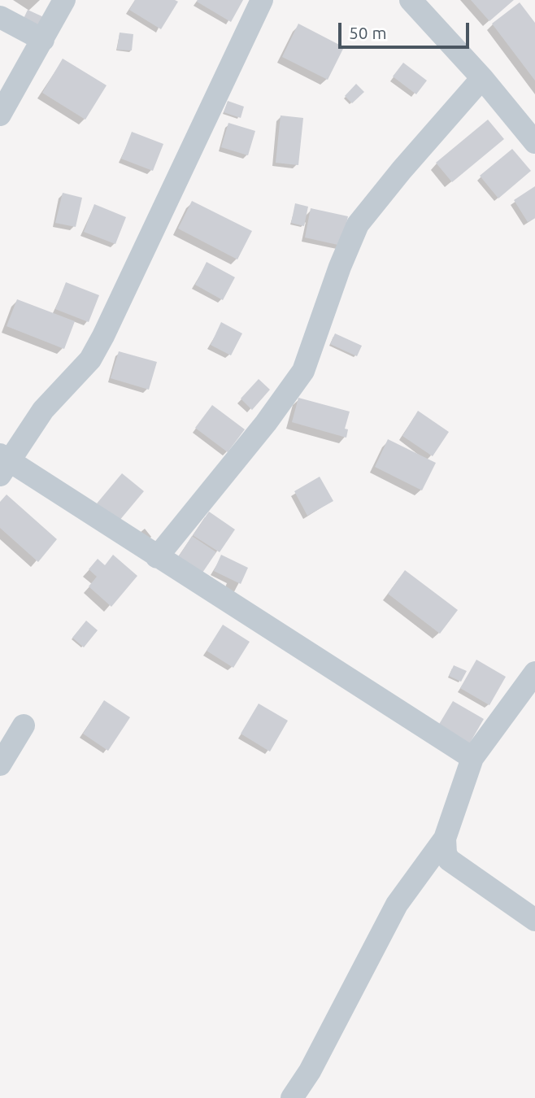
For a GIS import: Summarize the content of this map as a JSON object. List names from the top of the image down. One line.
{"scale_bar":"50 m"}
